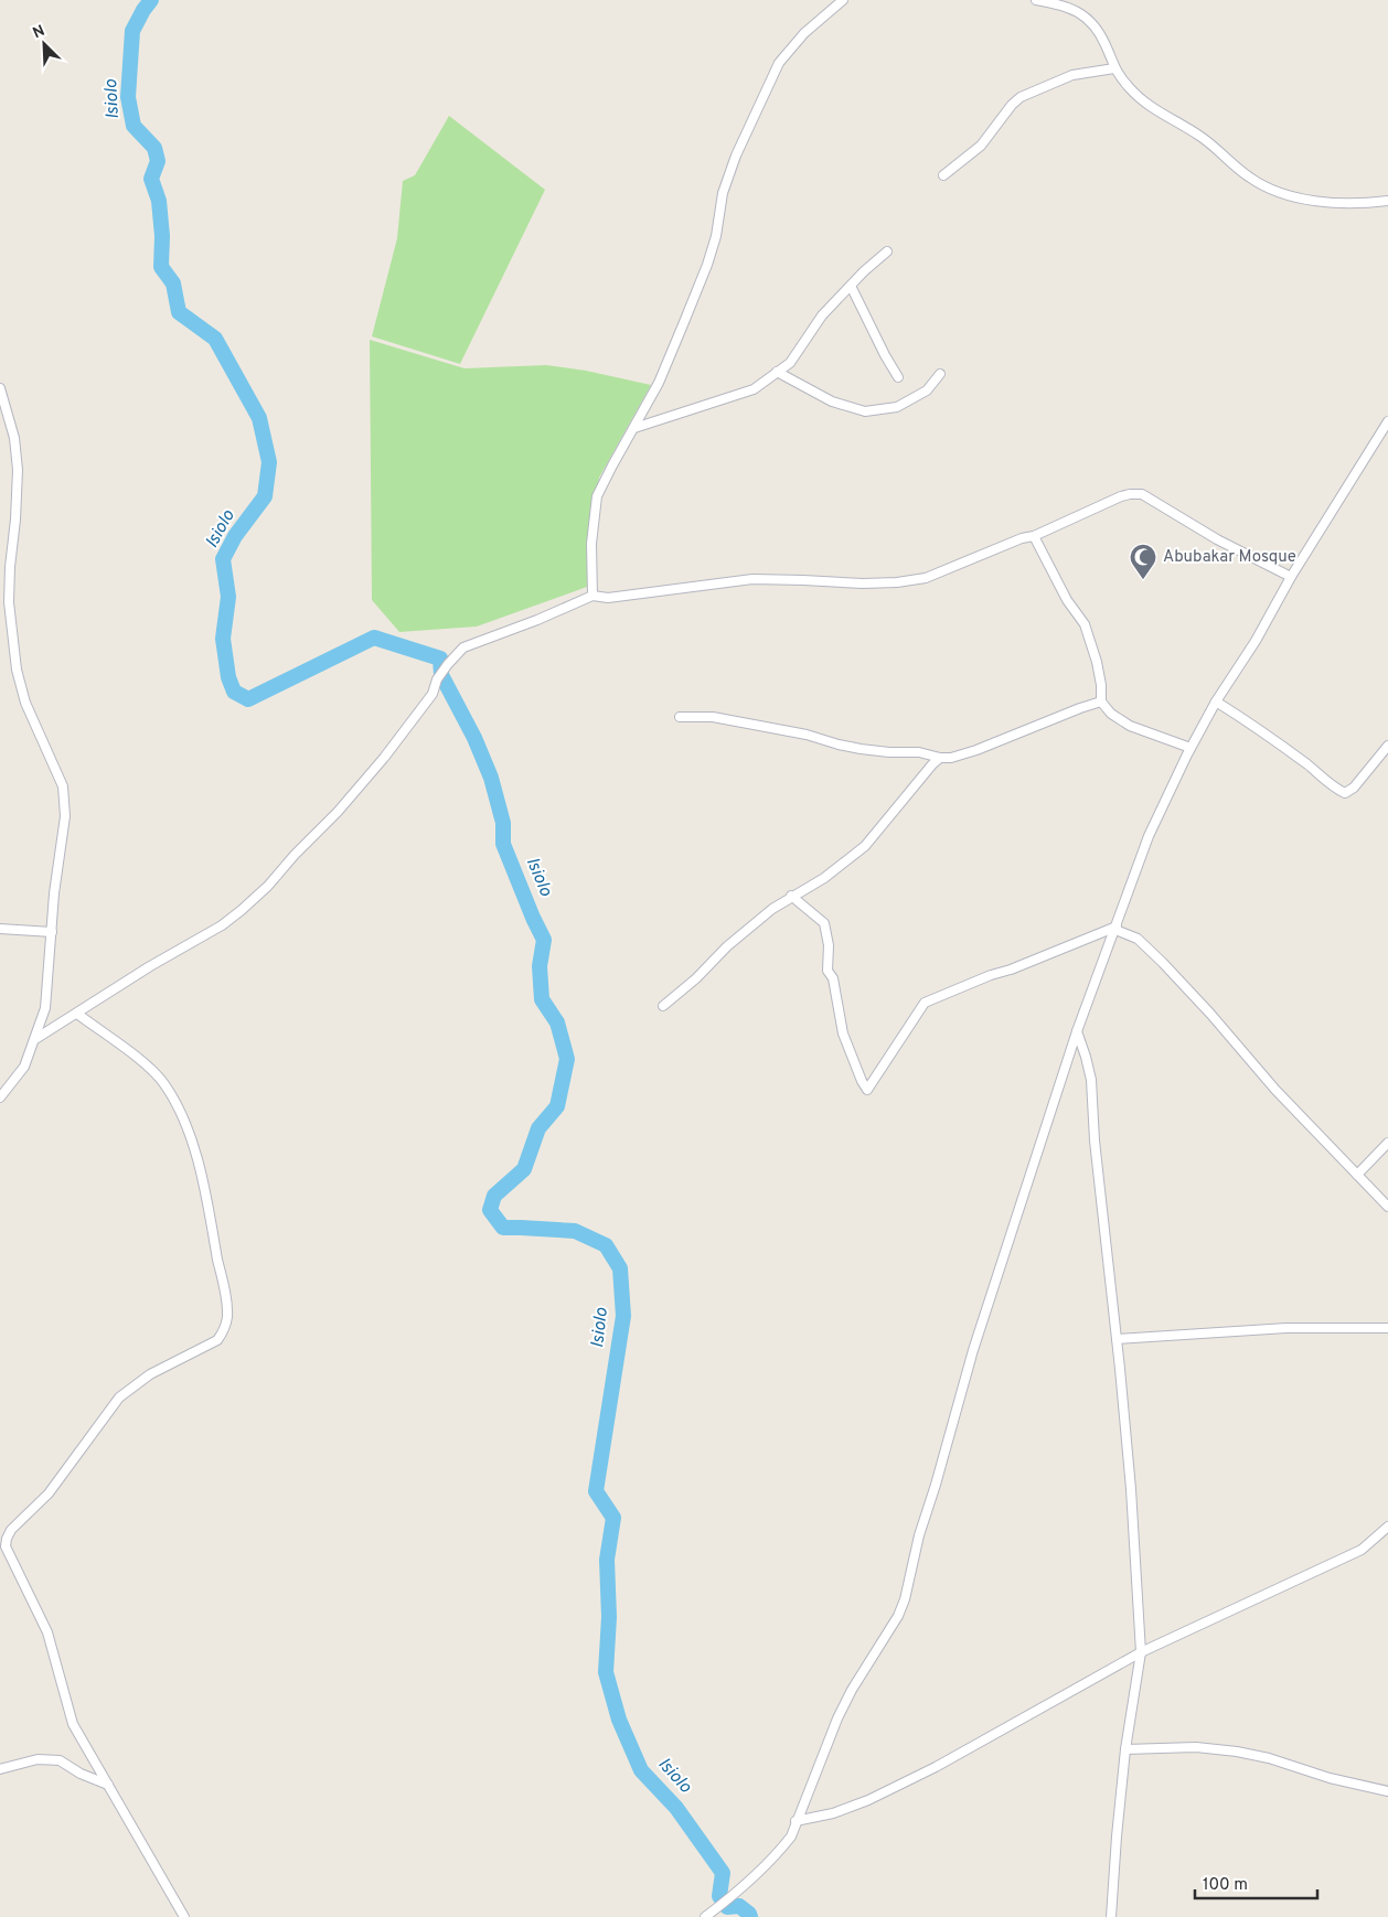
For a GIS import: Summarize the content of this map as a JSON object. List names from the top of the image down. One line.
{"water":["Isiolo"],"places":{"mosque":["Abubakar Mosque"]},"scale_bar":"100 m","north":"top left"}
